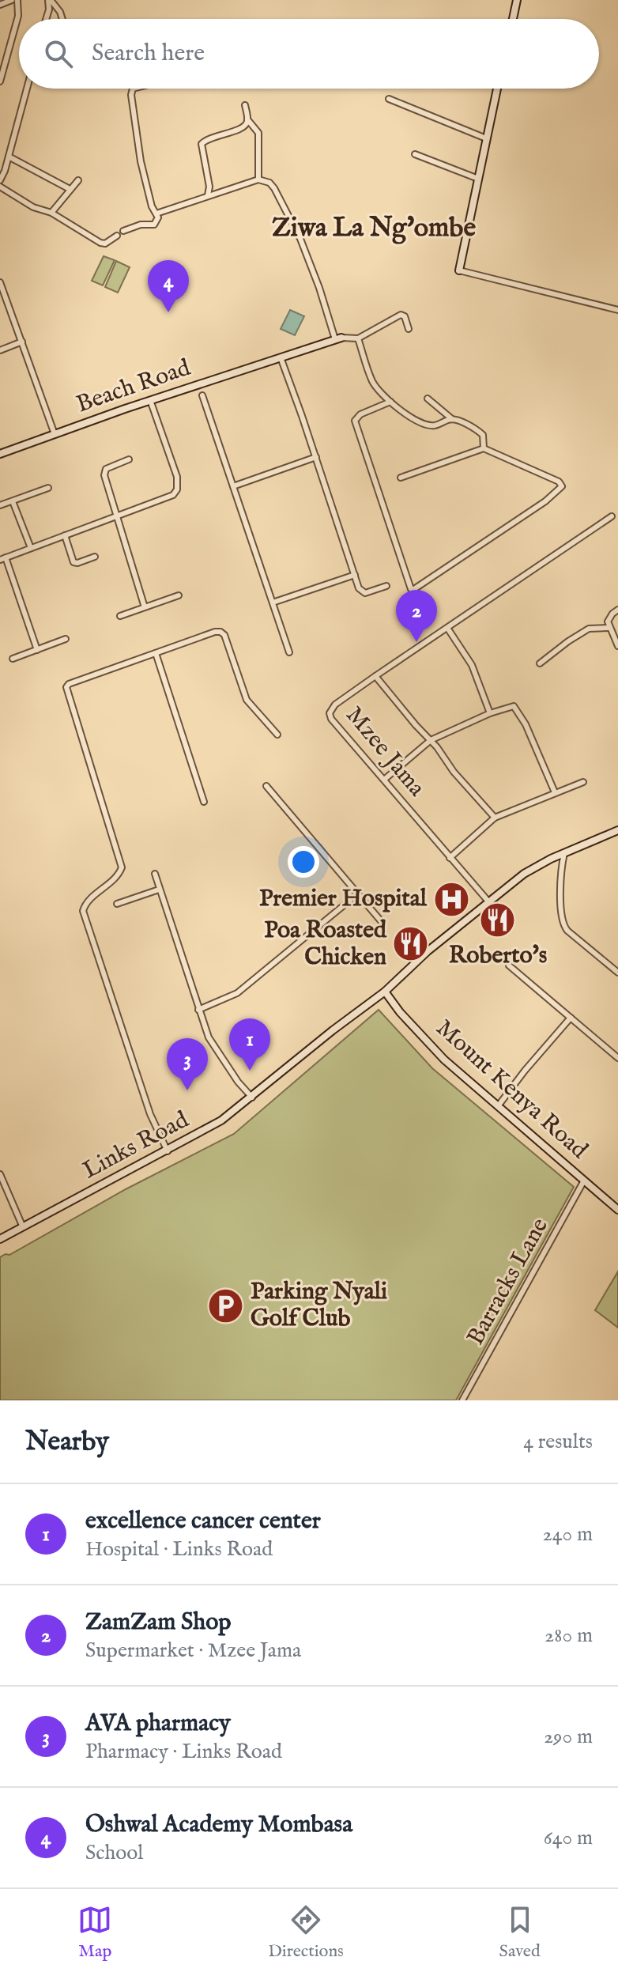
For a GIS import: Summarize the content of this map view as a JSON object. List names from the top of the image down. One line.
{"streets":{"main road":["Beach Road","Mount Kenya Road","Links Road"],"street":["Mzee Jama","Barracks Lane"]},"crossings":[["Mzee Jama","Links Road"],["Mount Kenya Road","Links Road"],["Mount Kenya Road","Barracks Lane"]],"districts":["Ziwa La Ng'ombe"],"places":{"hospital":["Premier Hospital"],"restaurant":["Roberto's","Poa Roasted Chicken"],"parking":["Parking Nyali Golf Club"]},"page":{"search":"Search here","pins":["4","2","1","3"],"heading":["Nearby","4 results"],"list":[{"mark":"1","name":"excellence cancer center","note":"Hospital · Links Road","value":"240 m"},{"mark":"2","name":"ZamZam Shop","note":"Supermarket · Mzee Jama","value":"280 m"},{"mark":"3","name":"AVA pharmacy","note":"Pharmacy · Links Road","value":"290 m"},{"mark":"4","name":"Oshwal Academy Mombasa","note":"School","value":"640 m"}],"nav":["Map","Directions","Saved"]}}
